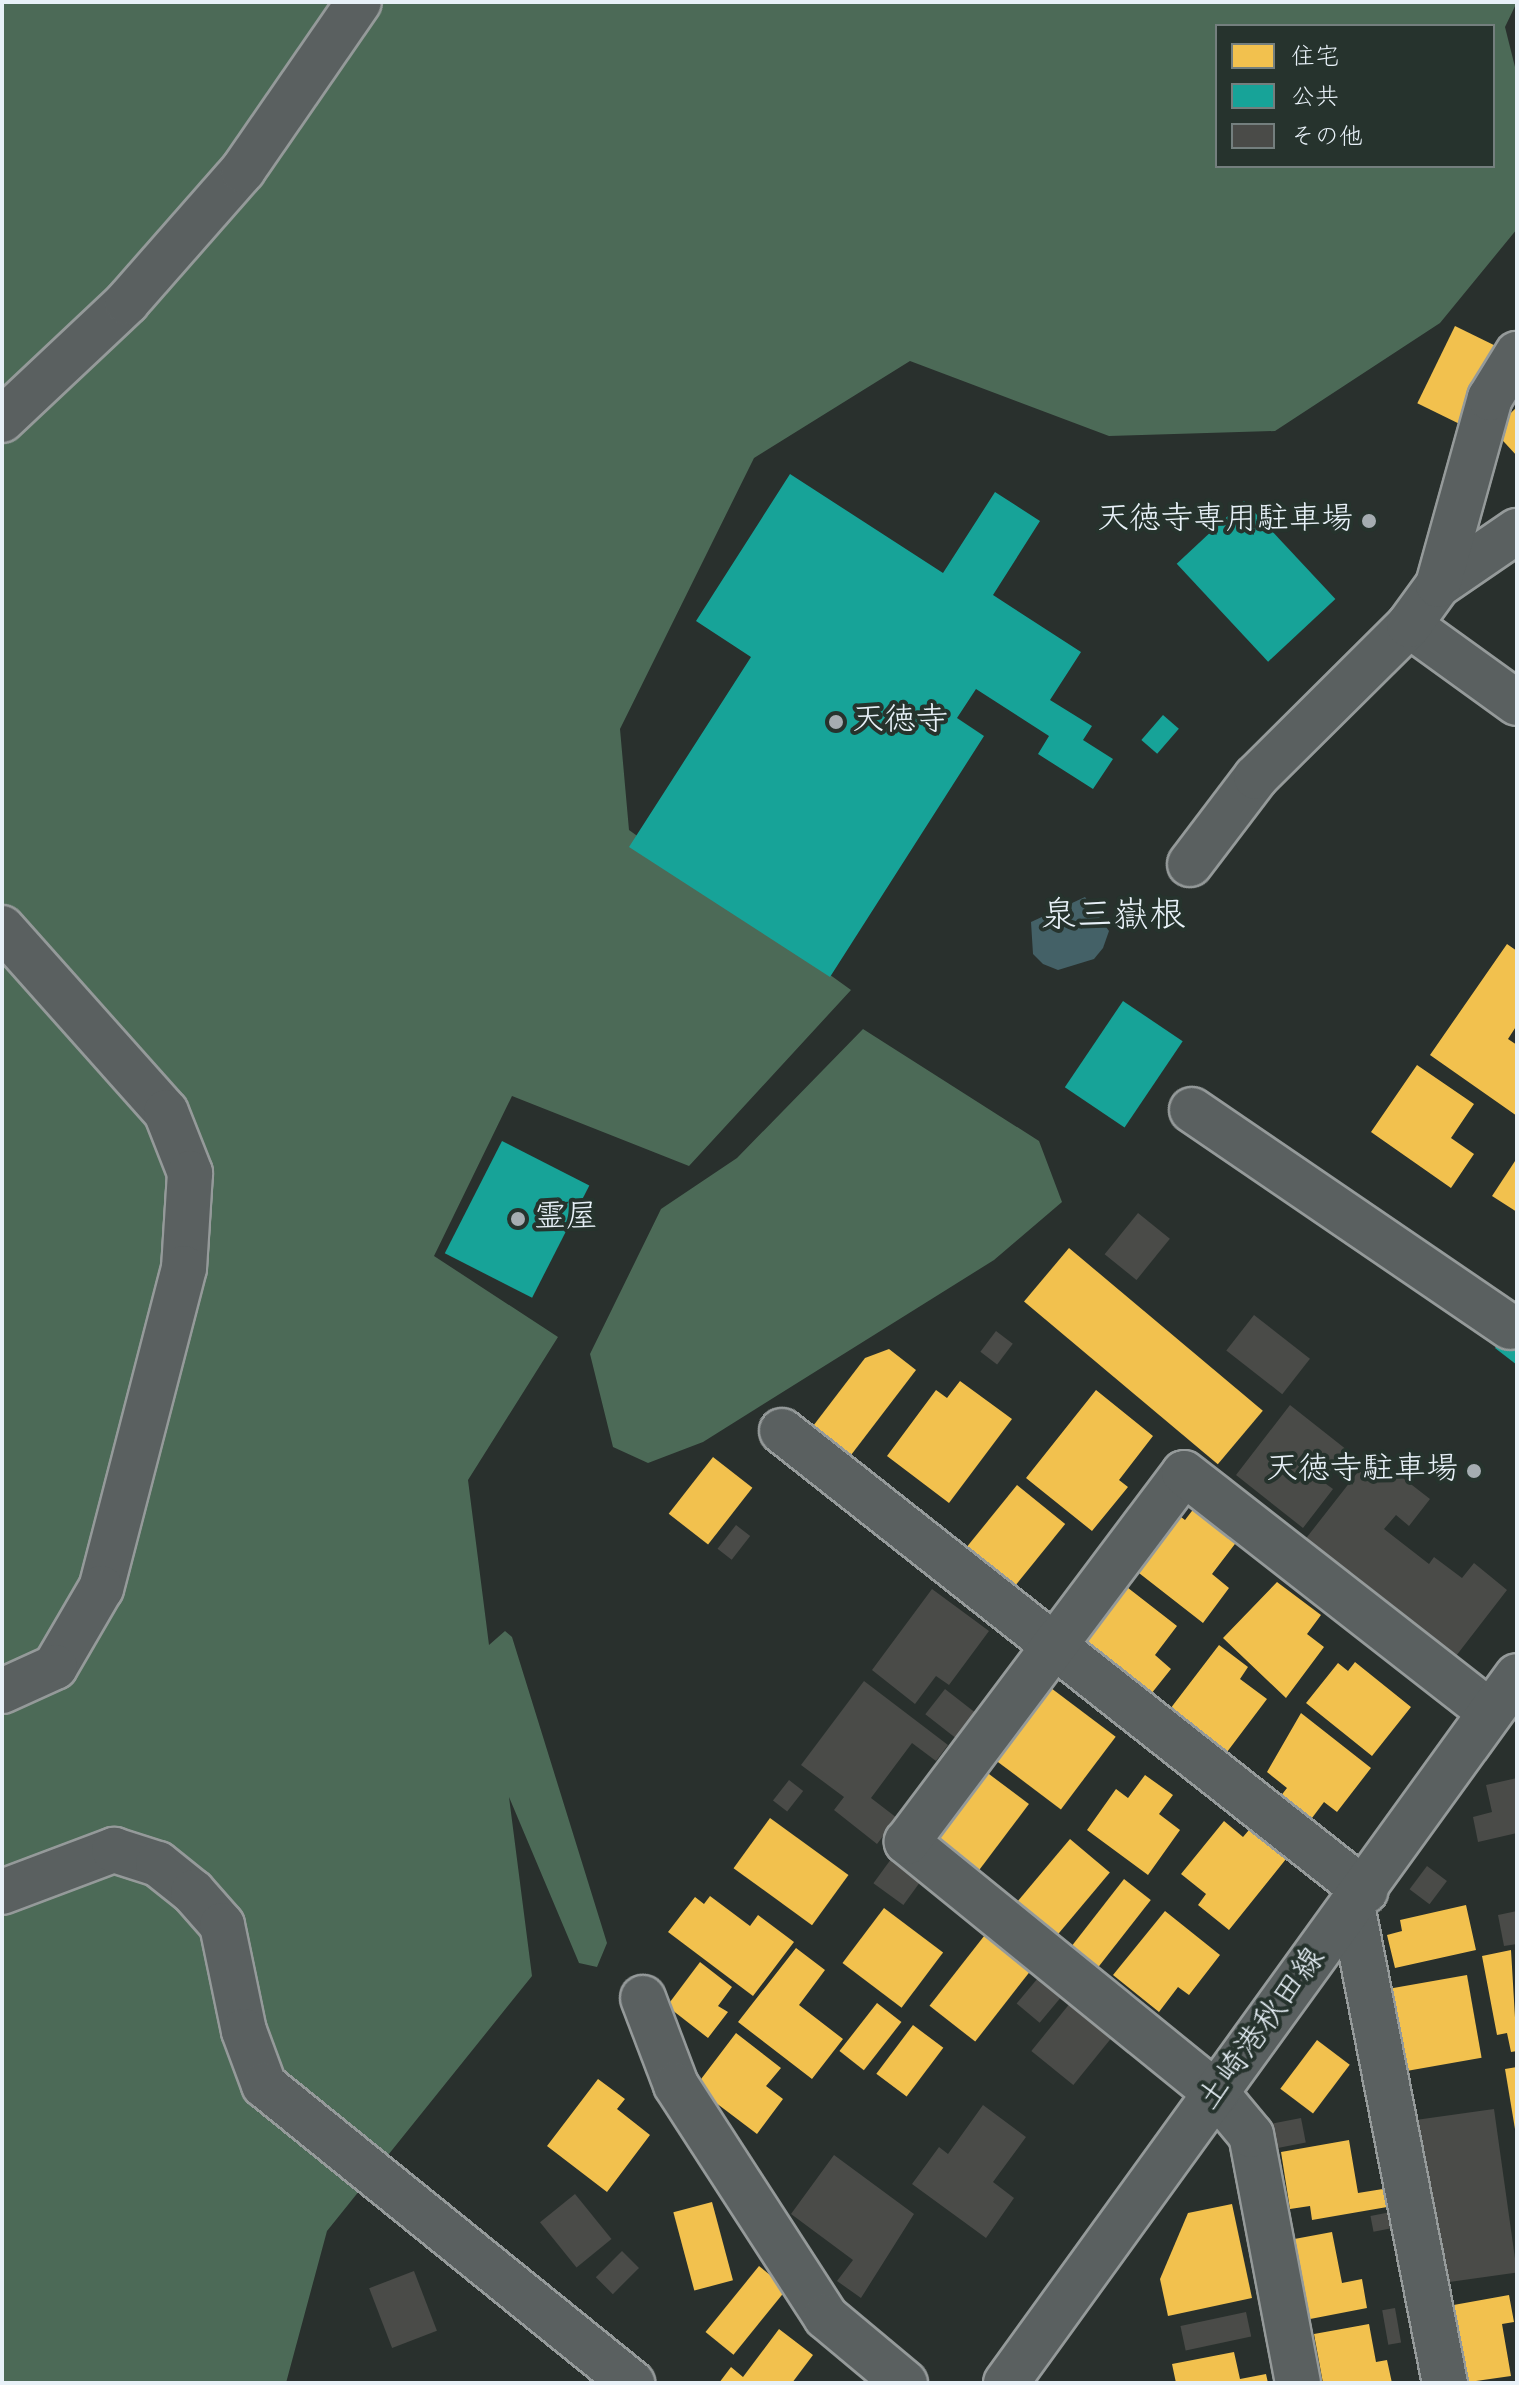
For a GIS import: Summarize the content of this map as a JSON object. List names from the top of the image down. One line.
{"streets":{"street":["土崎港秋田線"]},"districts":["泉三嶽根"],"places":["天徳寺専用駐車場","天徳寺","霊屋","天徳寺駐車場"],"legend":["住宅","公共","その他"]}
